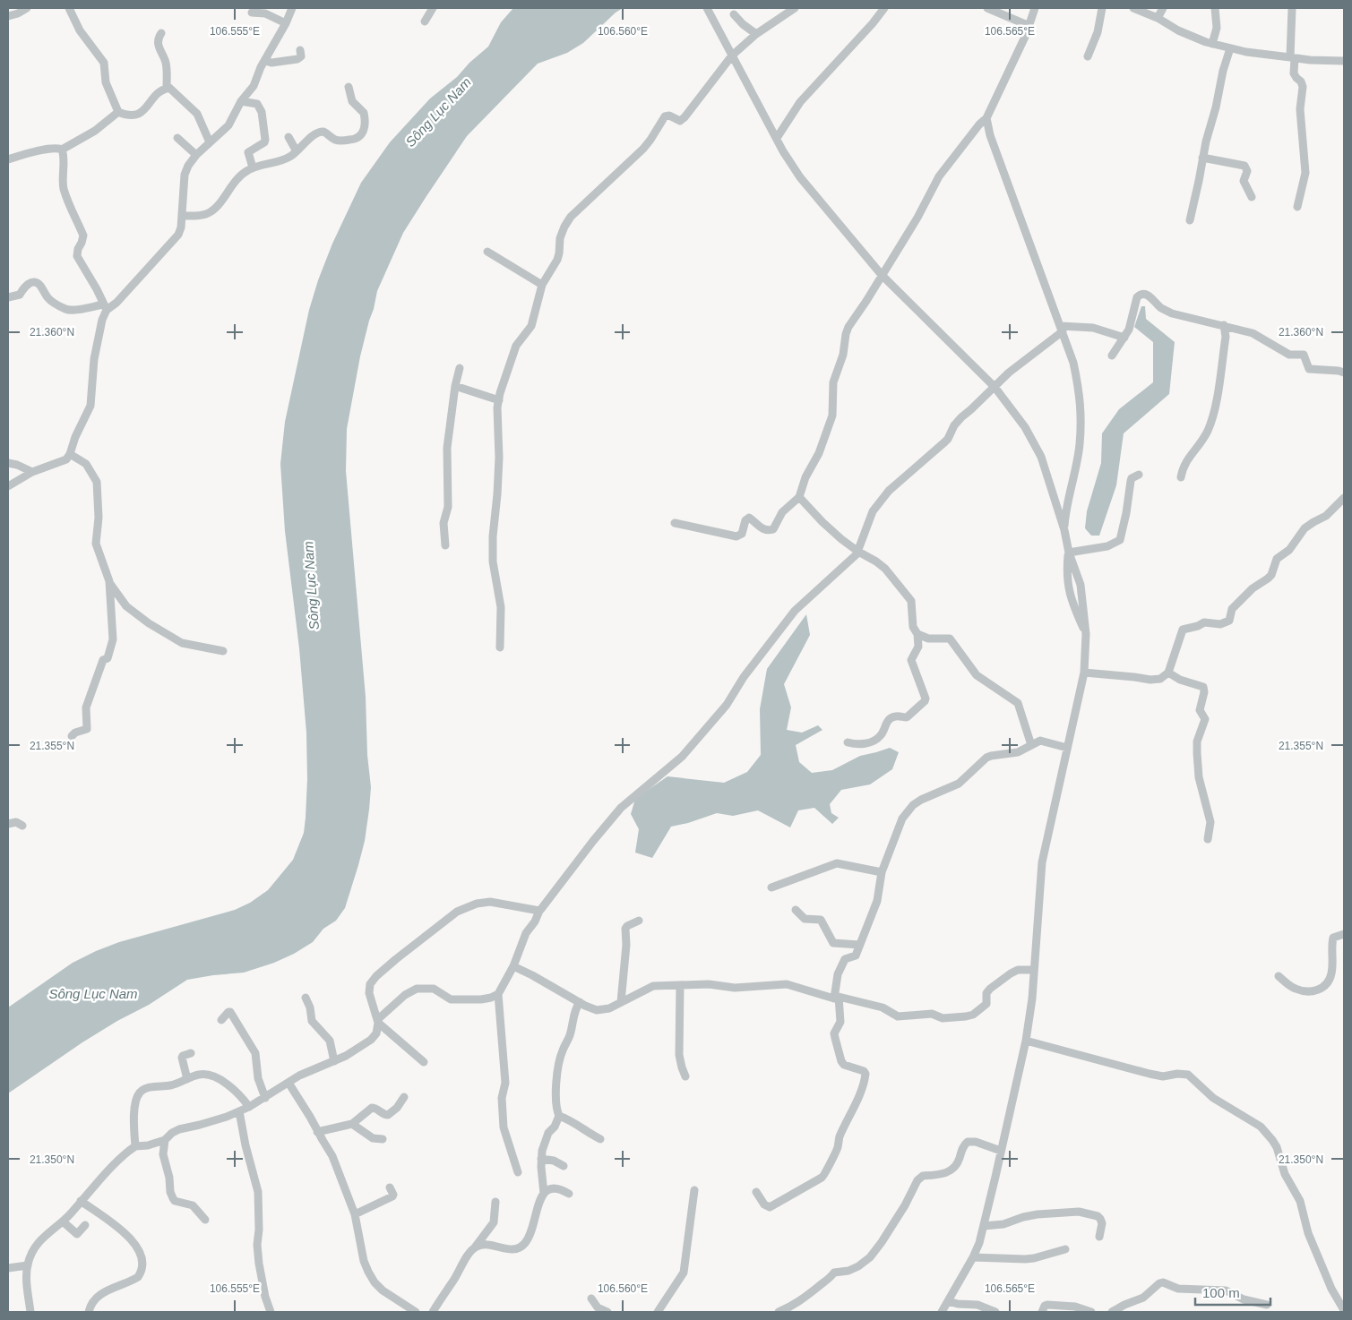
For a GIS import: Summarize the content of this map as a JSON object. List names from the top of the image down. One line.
{"water":["Sông Lục Nam"],"scale_bar":"100 m","coordinates":["106.555°E","106.560°E","106.565°E","21.360°N","21.355°N","21.350°N"]}
